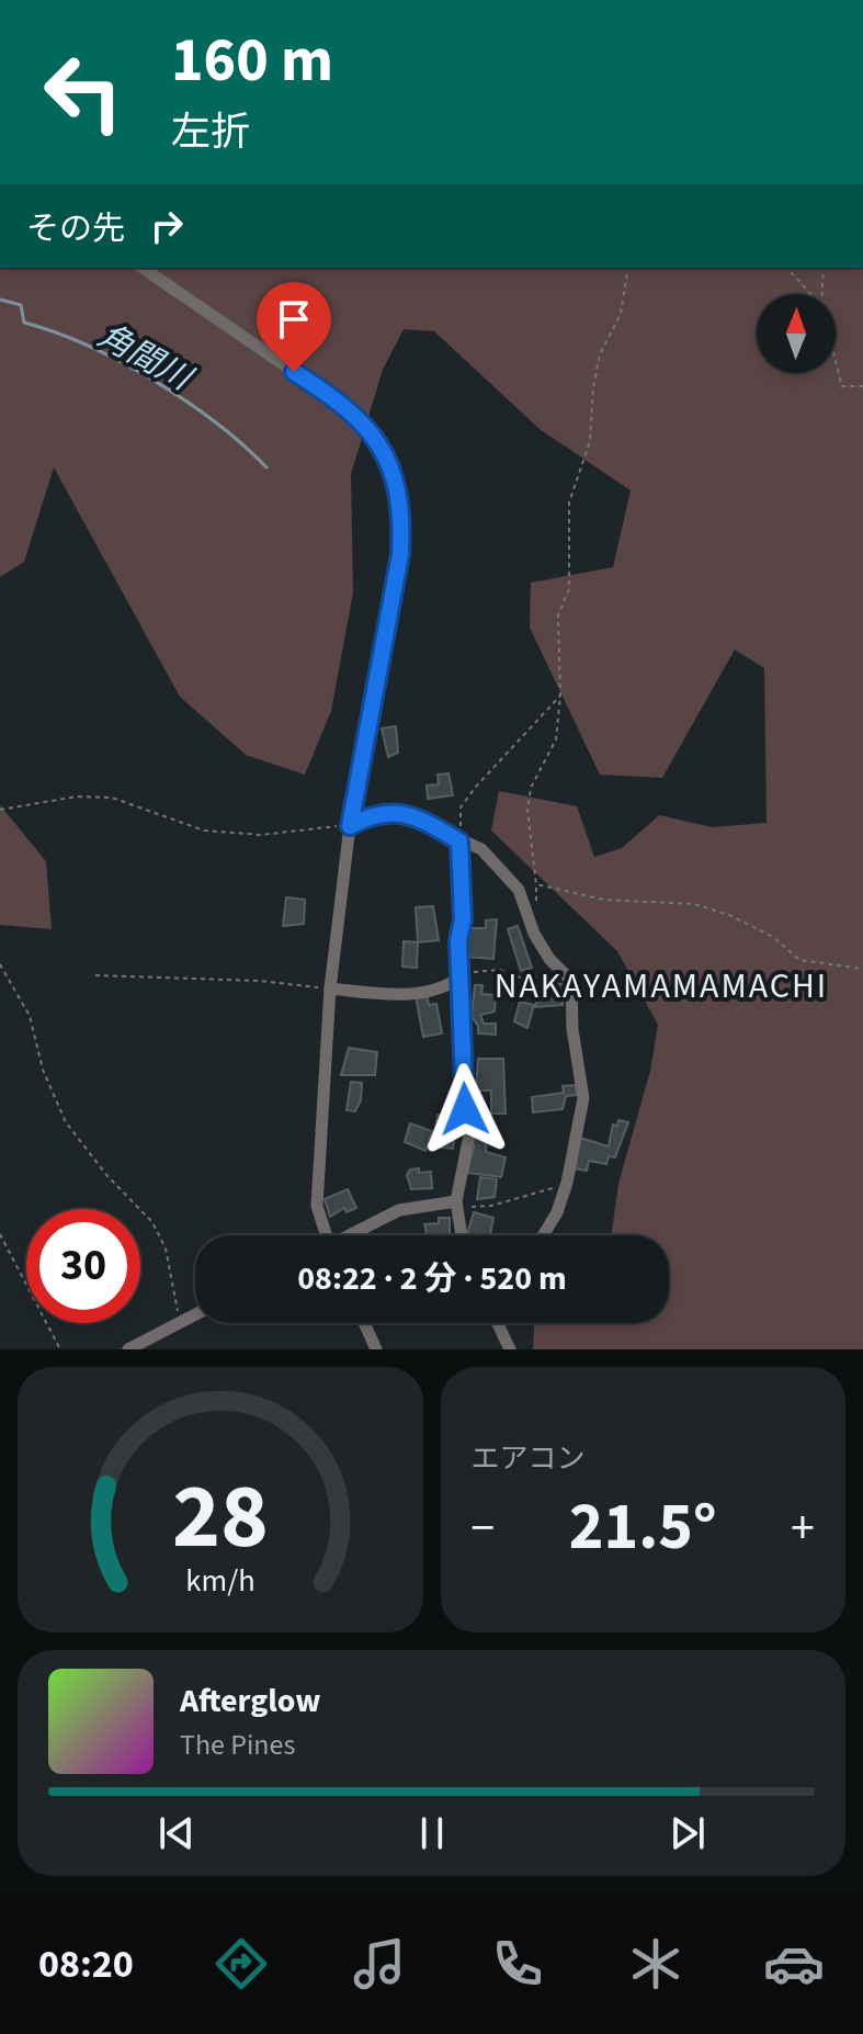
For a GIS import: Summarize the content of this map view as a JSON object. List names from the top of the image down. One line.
{"districts":["NAKAYAMAMAMACHI"],"water":["角間川"],"north":"top","page":{"turn":["160 m","左折"],"then":"その先","limit":"30","trip":"08:22 · 2 分 · 520 m","tile":"エアコン","heat":["−","21.5°","+"],"song":["Afterglow","The Pines"],"tabs":"08:20","gauge":["28","km/h"]}}
